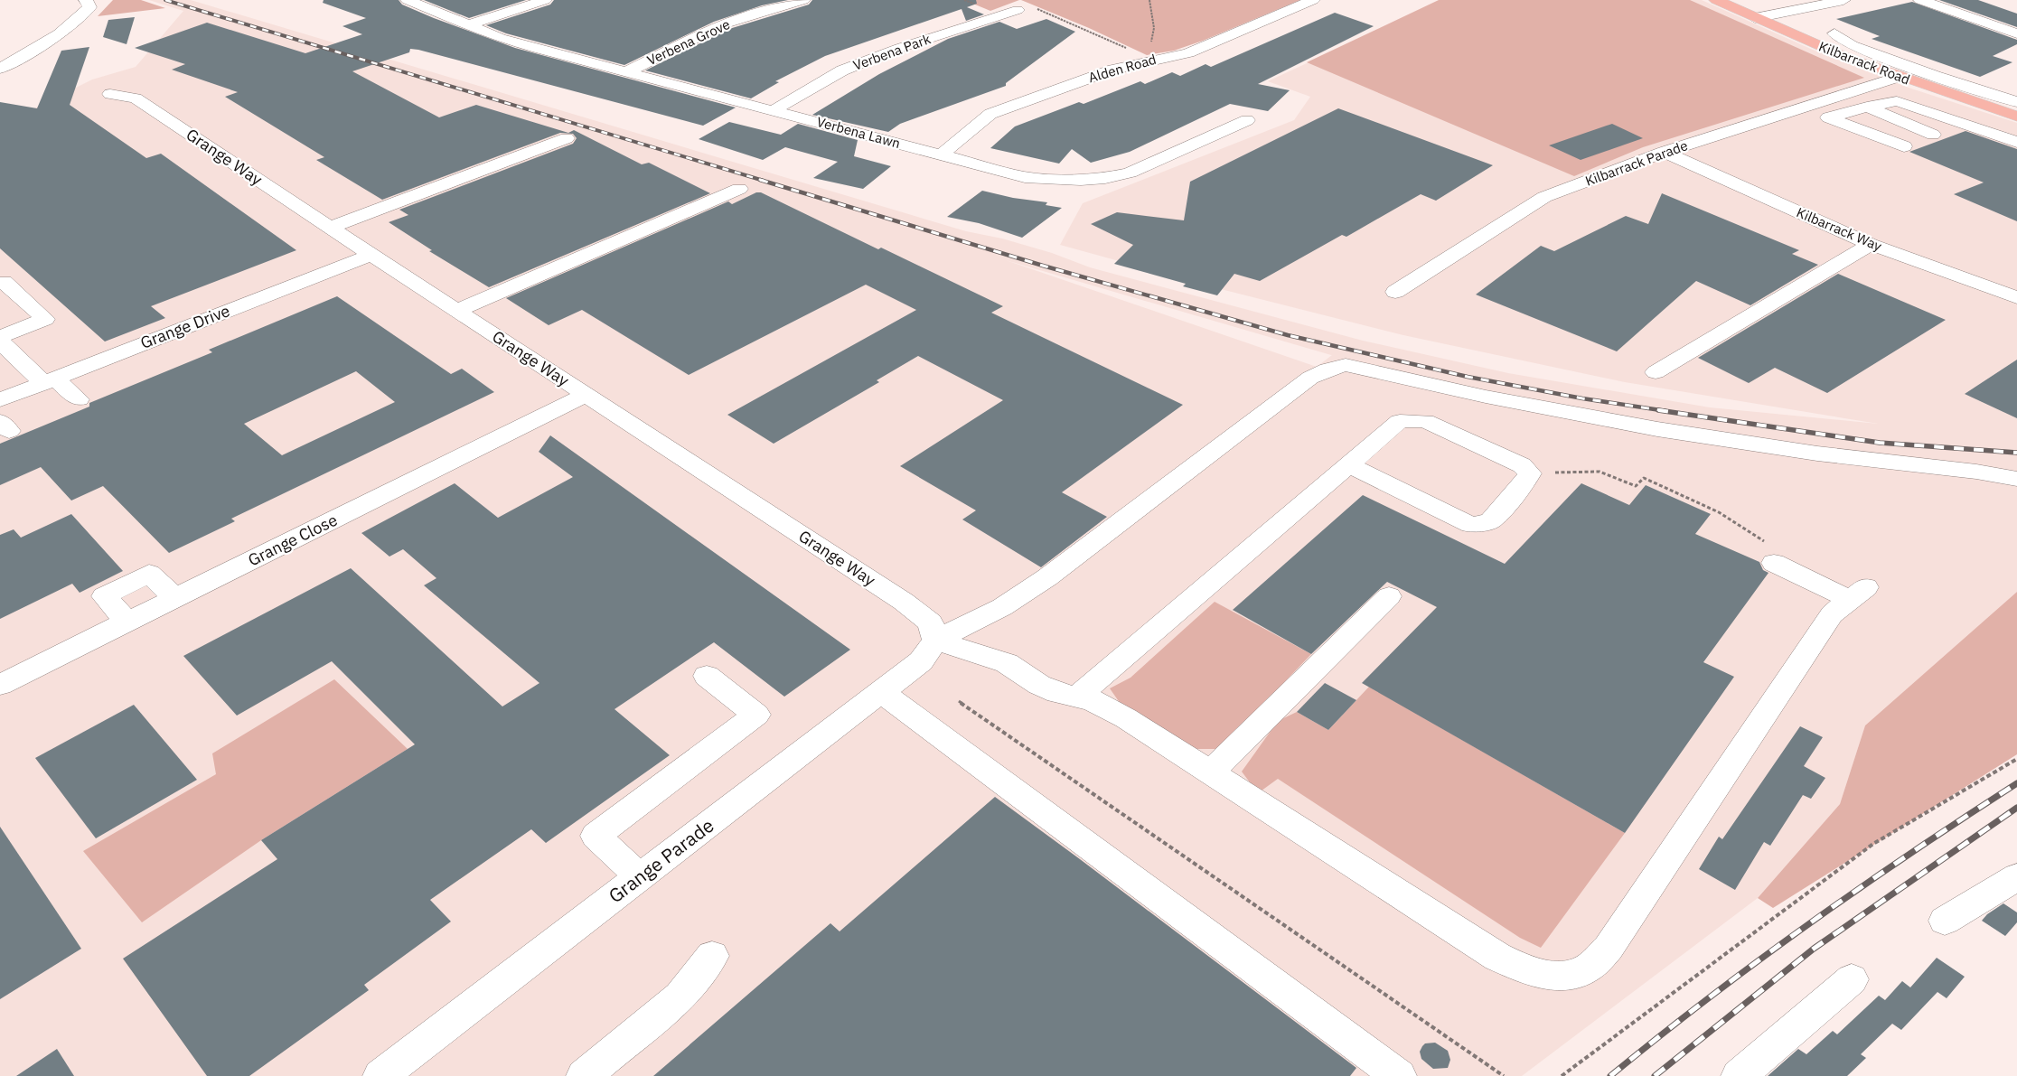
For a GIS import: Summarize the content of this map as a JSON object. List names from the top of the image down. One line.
{"streets":{"main road":["Kilbarrack Road"],"street":["Verbena Grove","Verbena Park","Alden Road","Verbena Lawn","Grange Way","Kilbarrack Parade","Kilbarrack Way","Grange Drive","Grange Close","Grange Parade"]},"crossings":[["Verbena Grove","Verbena Lawn"],["Verbena Park","Verbena Lawn"],["Kilbarrack Road","Kilbarrack Parade"],["Alden Road","Verbena Lawn"],["Grange Way","Grange Drive"],["Grange Way","Grange Close"],["Grange Way","Grange Parade"],["Kilbarrack Parade","Kilbarrack Way"]]}
